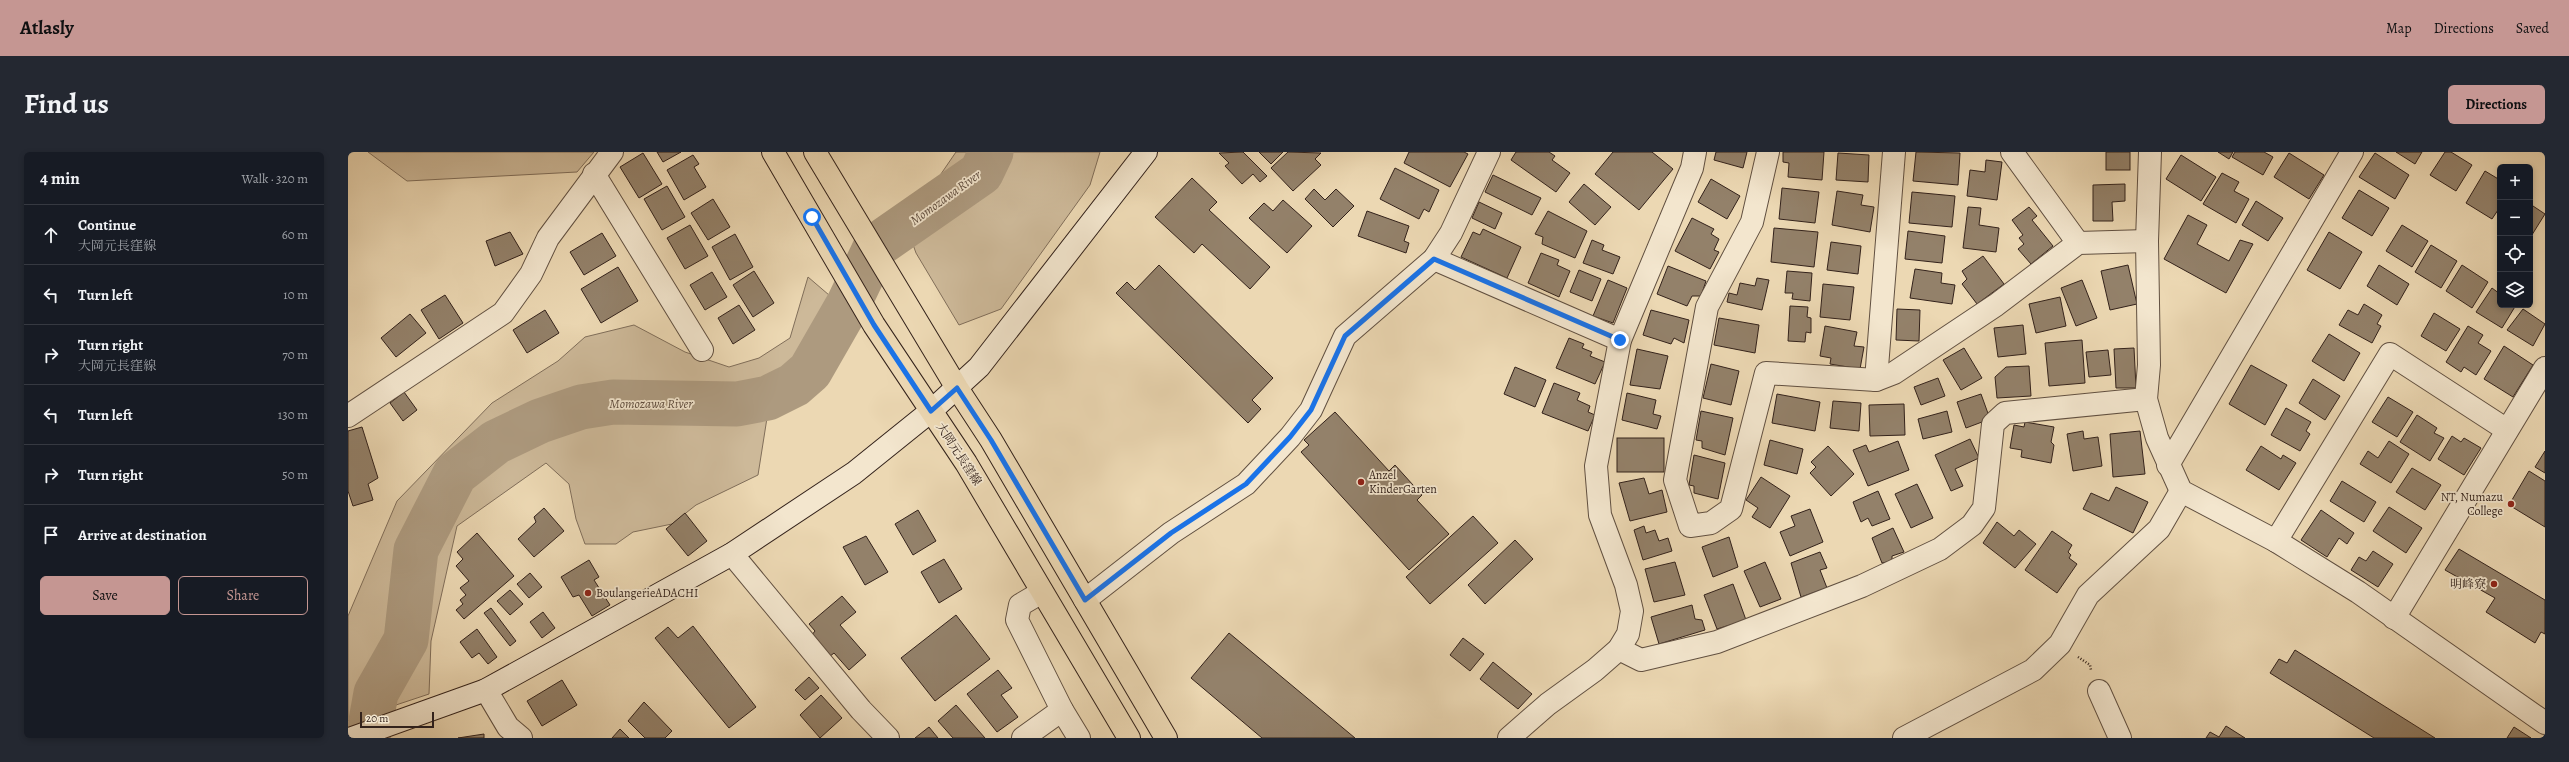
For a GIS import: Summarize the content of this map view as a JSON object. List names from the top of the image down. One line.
{"streets":{"main road":["大岡元長窪線"]},"water":["Momozawa River"],"places":["Anzel KinderGarten","NT, Numazu College","明峰寮","BoulangerieADACHI"],"scale_bar":"20 m","page":{"header":"Atlasly","nav":["Map","Directions","Saved"],"title":"Find us","buttons":["Directions",["Save","Share"]],"heading":["4 min","Walk · 320 m"],"map_buttons":["+","−"],"list":[["Continue","大岡元長窪線","60 m"],["Turn left","10 m"],["Turn right","大岡元長窪線","70 m"],["Turn left","130 m"],["Turn right","50 m"],"Arrive at destination"],"scale":"20 m"}}
